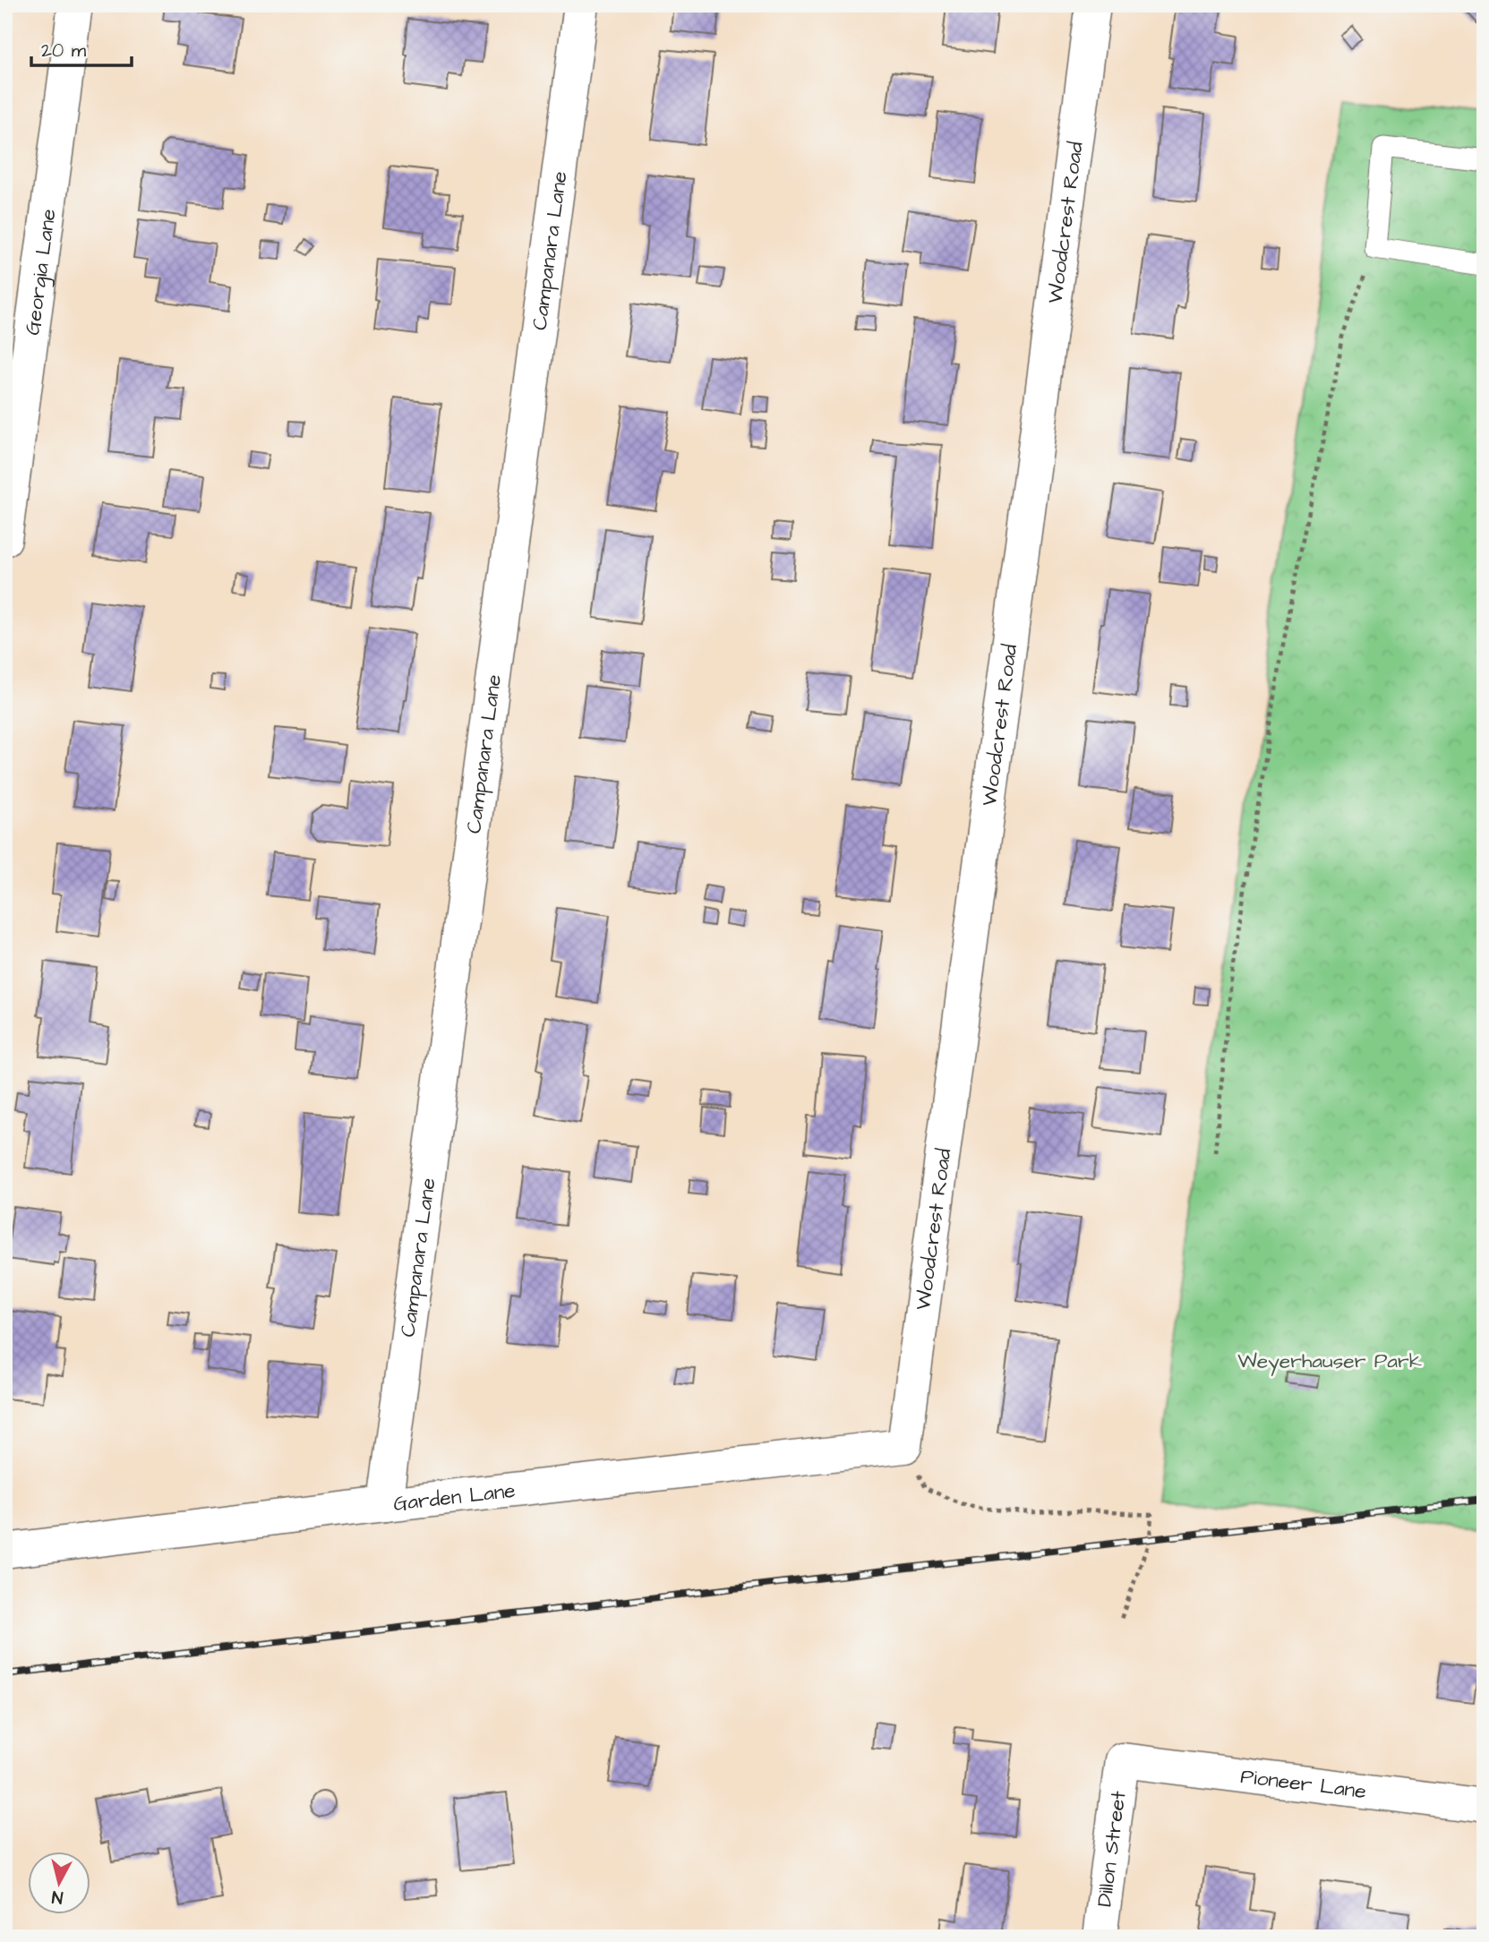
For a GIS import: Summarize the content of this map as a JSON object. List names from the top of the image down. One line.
{"streets":{"street":["Woodcrest Road","Campanara Lane","Georgia Lane","Garden Lane","Pioneer Lane","Dillon Street"]},"crossings":[["Woodcrest Road","Garden Lane"],["Campanara Lane","Garden Lane"],["Pioneer Lane","Dillon Street"]],"parks":["Weyerhauser Park"],"scale_bar":"20 m","north":"bottom"}
